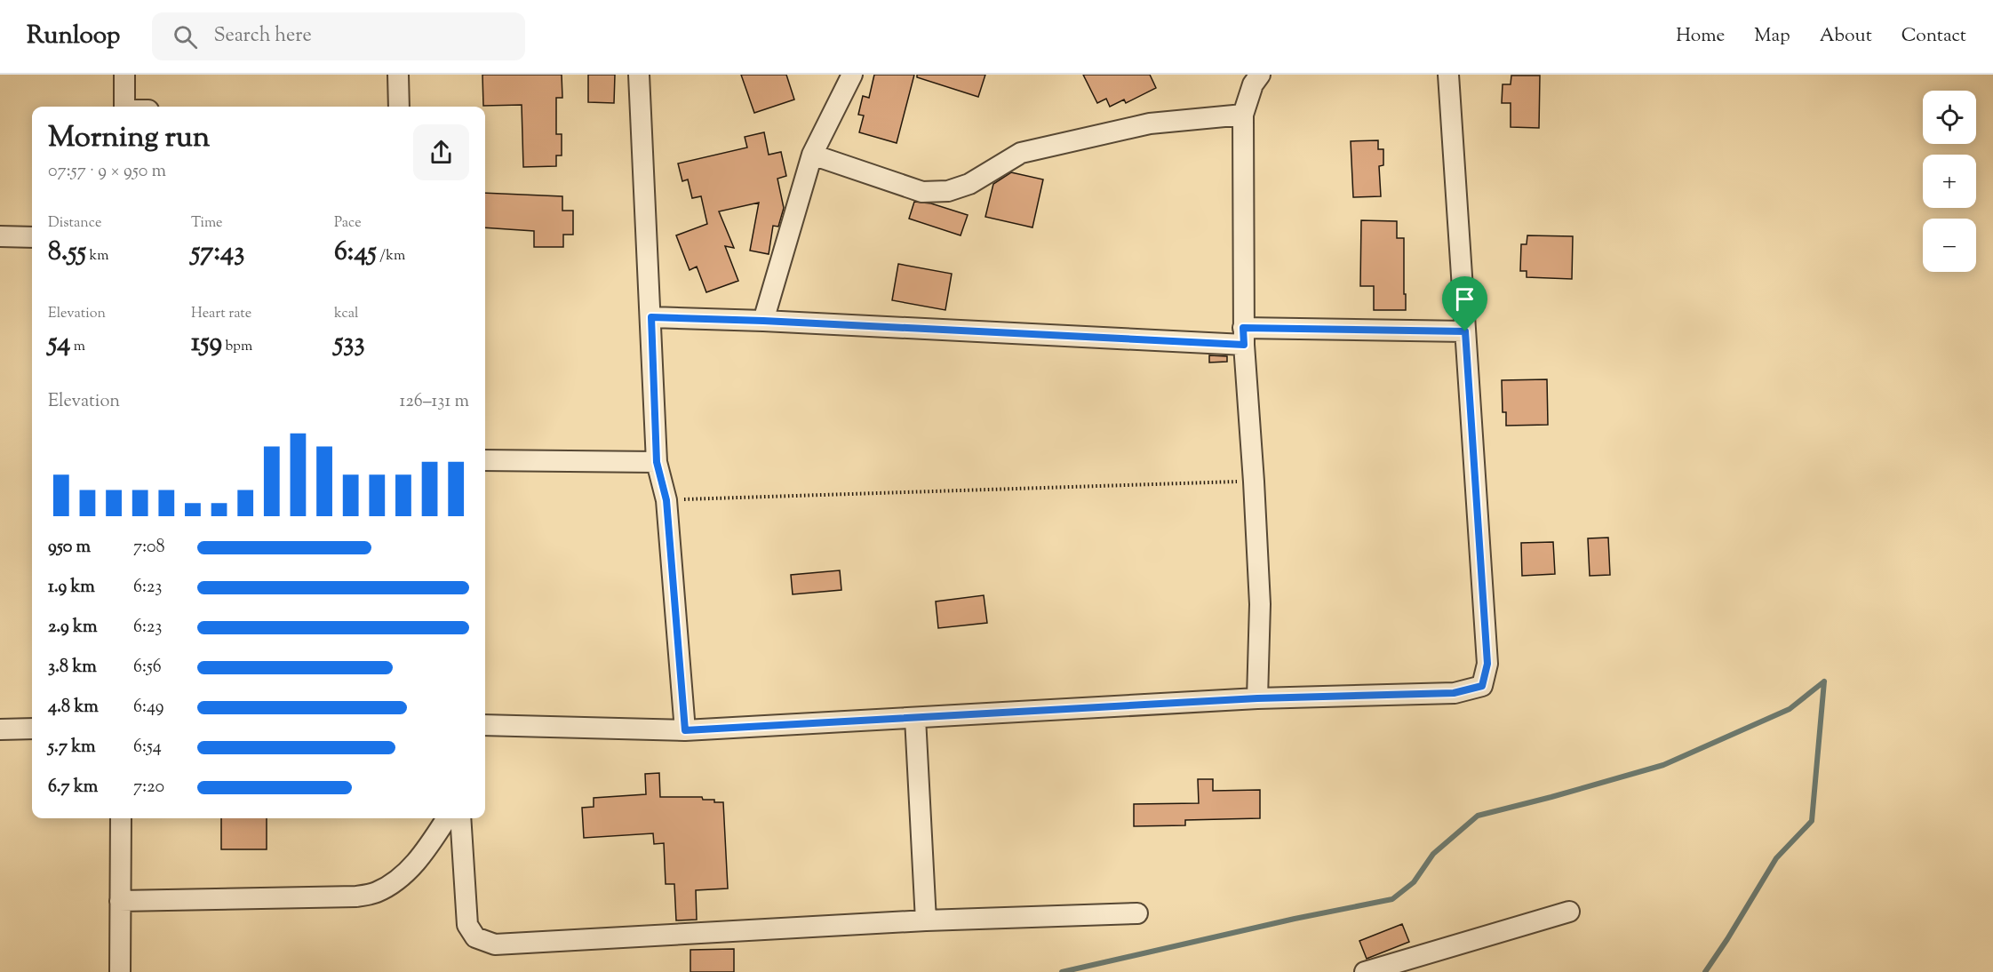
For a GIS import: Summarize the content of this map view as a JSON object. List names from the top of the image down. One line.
{"page":{"header":"Runloop","search":"Search here","nav":["Home","Map","About","Contact"],"map_buttons":["+","−"],"heading":["Morning run","07:57 · 9 × 950 m"],"stats":[["Distance","8.55 km"],["Time","57:43"],["Pace","6:45 /km"],["Elevation","54 m"],["Heart rate","159 bpm"],["kcal","533"]],"chart":["Elevation","126–131 m"],"list":[{"name":"950 m","note":"7:08"},{"name":"1.9 km","note":"6:23"},{"name":"2.9 km","note":"6:23"},{"name":"3.8 km","note":"6:56"},{"name":"4.8 km","note":"6:49"},{"name":"5.7 km","note":"6:54"},{"name":"6.7 km","note":"7:20"}]}}
